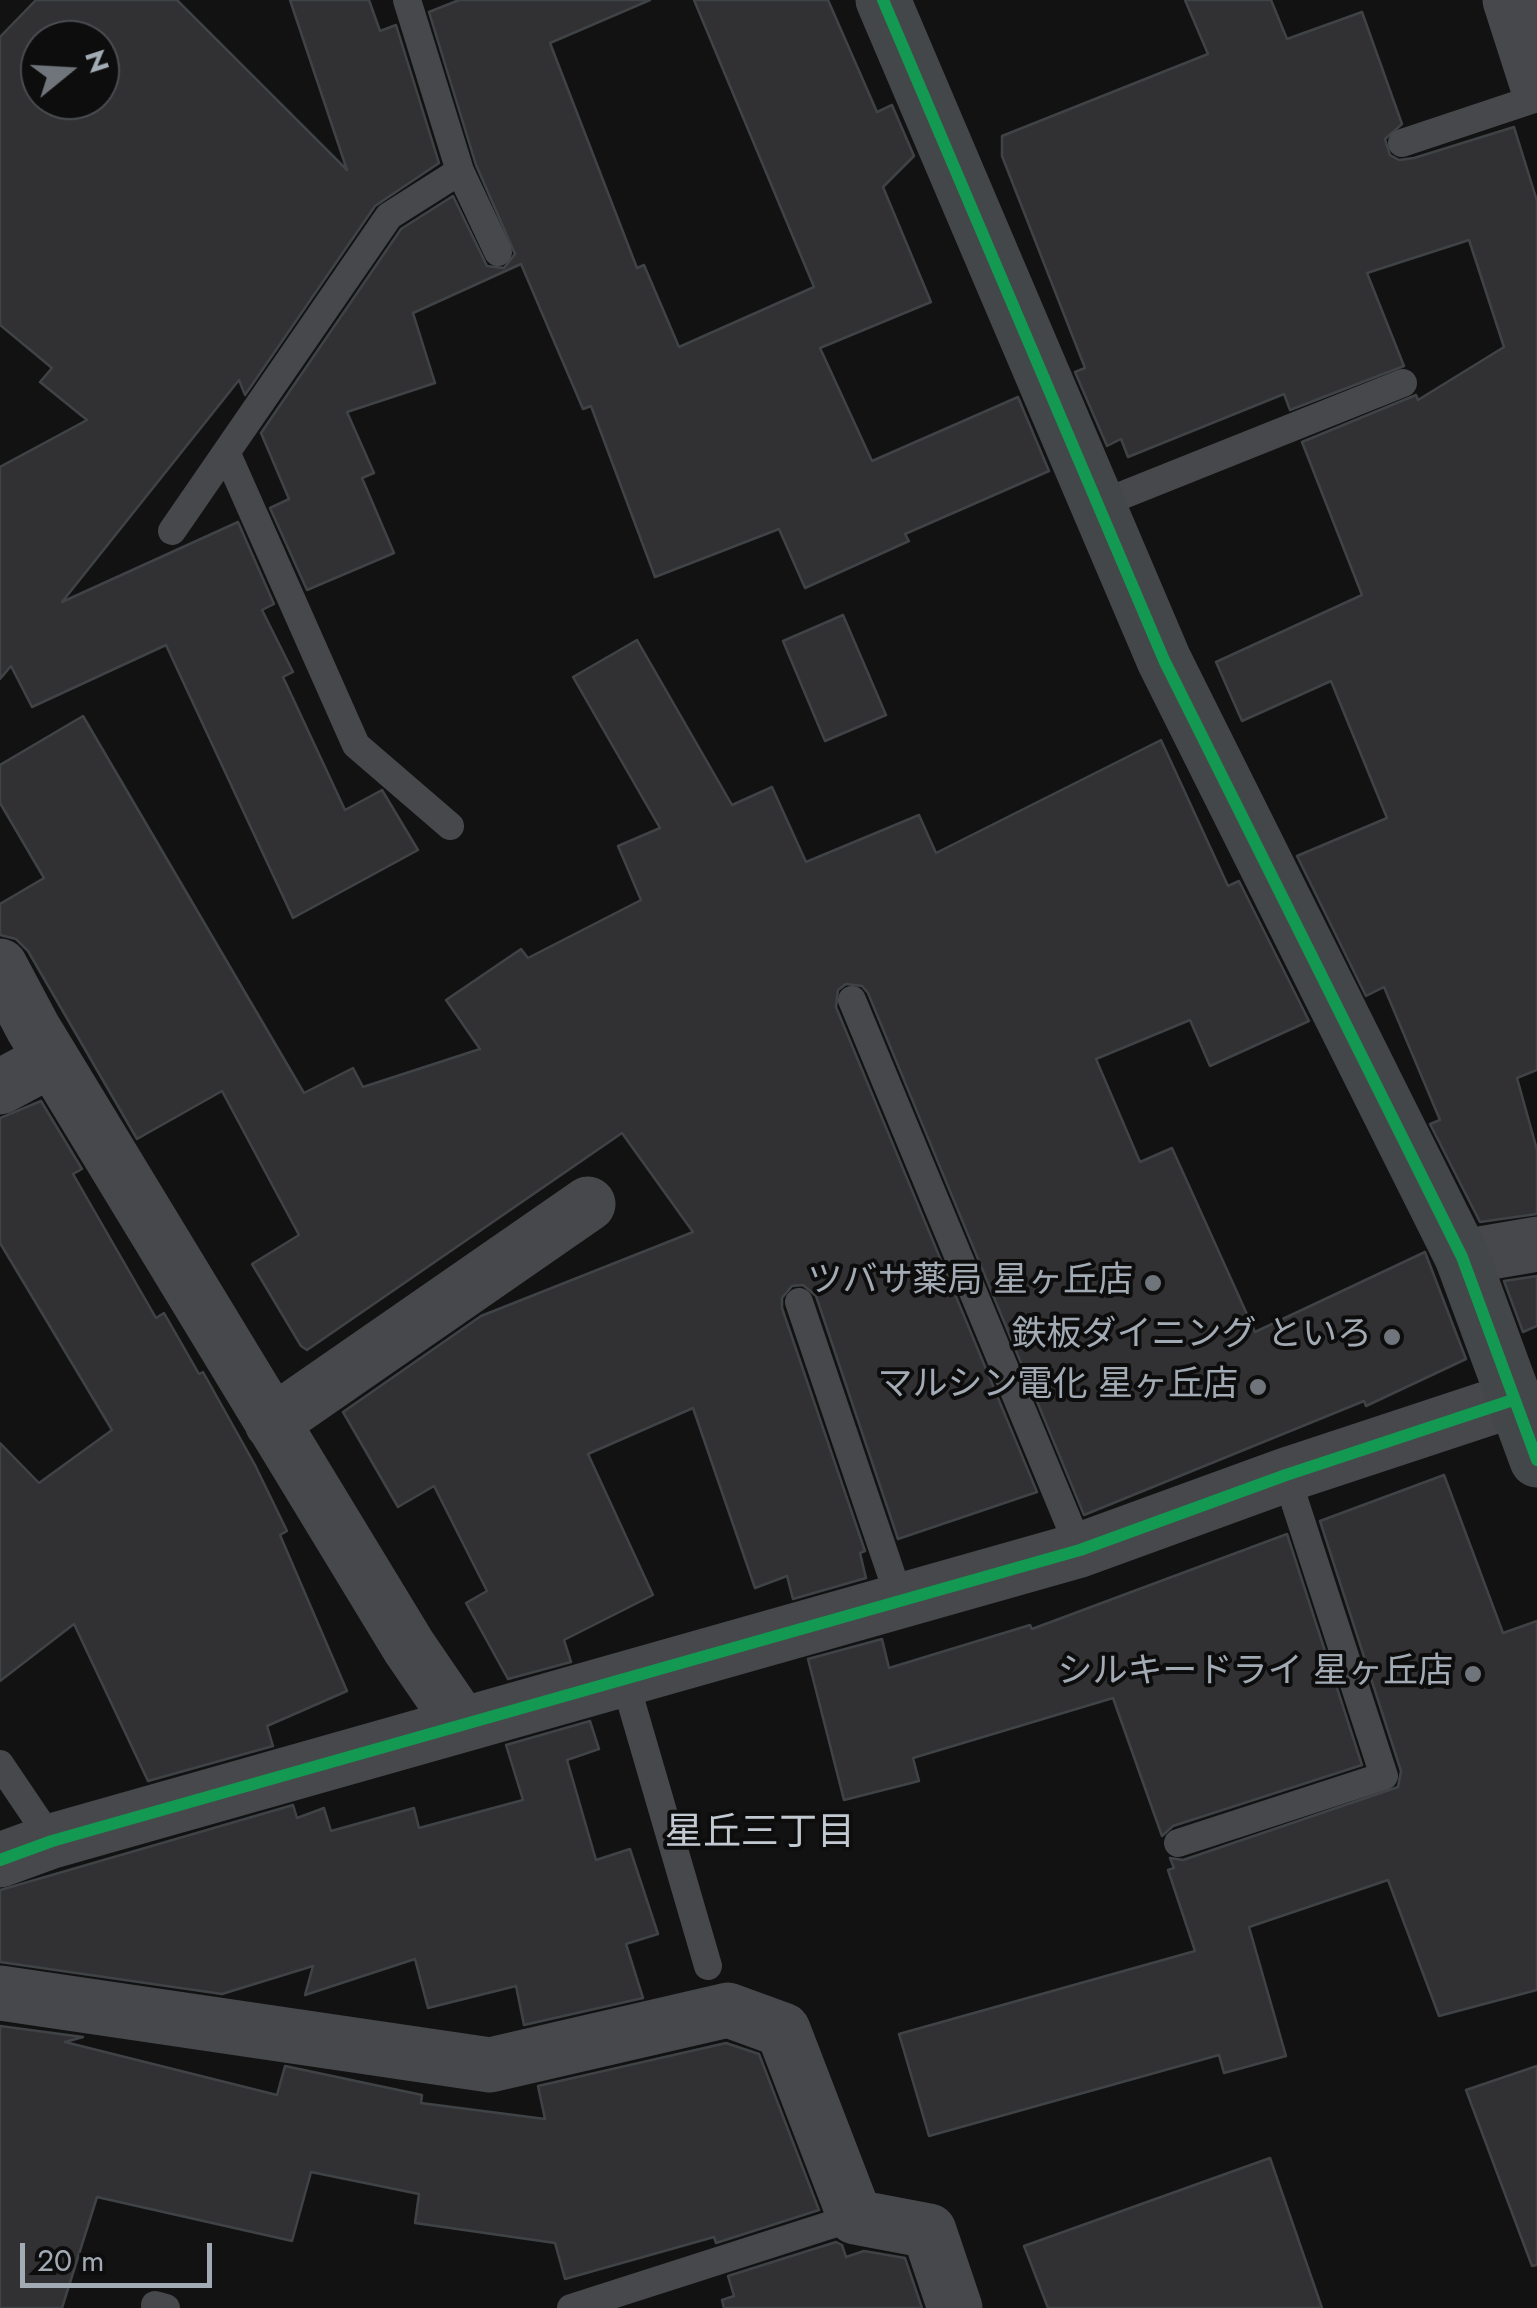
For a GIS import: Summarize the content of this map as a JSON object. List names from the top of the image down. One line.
{"districts":["星丘三丁目"],"places":["ツバサ薬局 星ヶ丘店","鉄板ダイニング といろ","マルシン電化 星ヶ丘店","シルキードライ 星ヶ丘店"],"scale_bar":"20 m","north":"right"}
